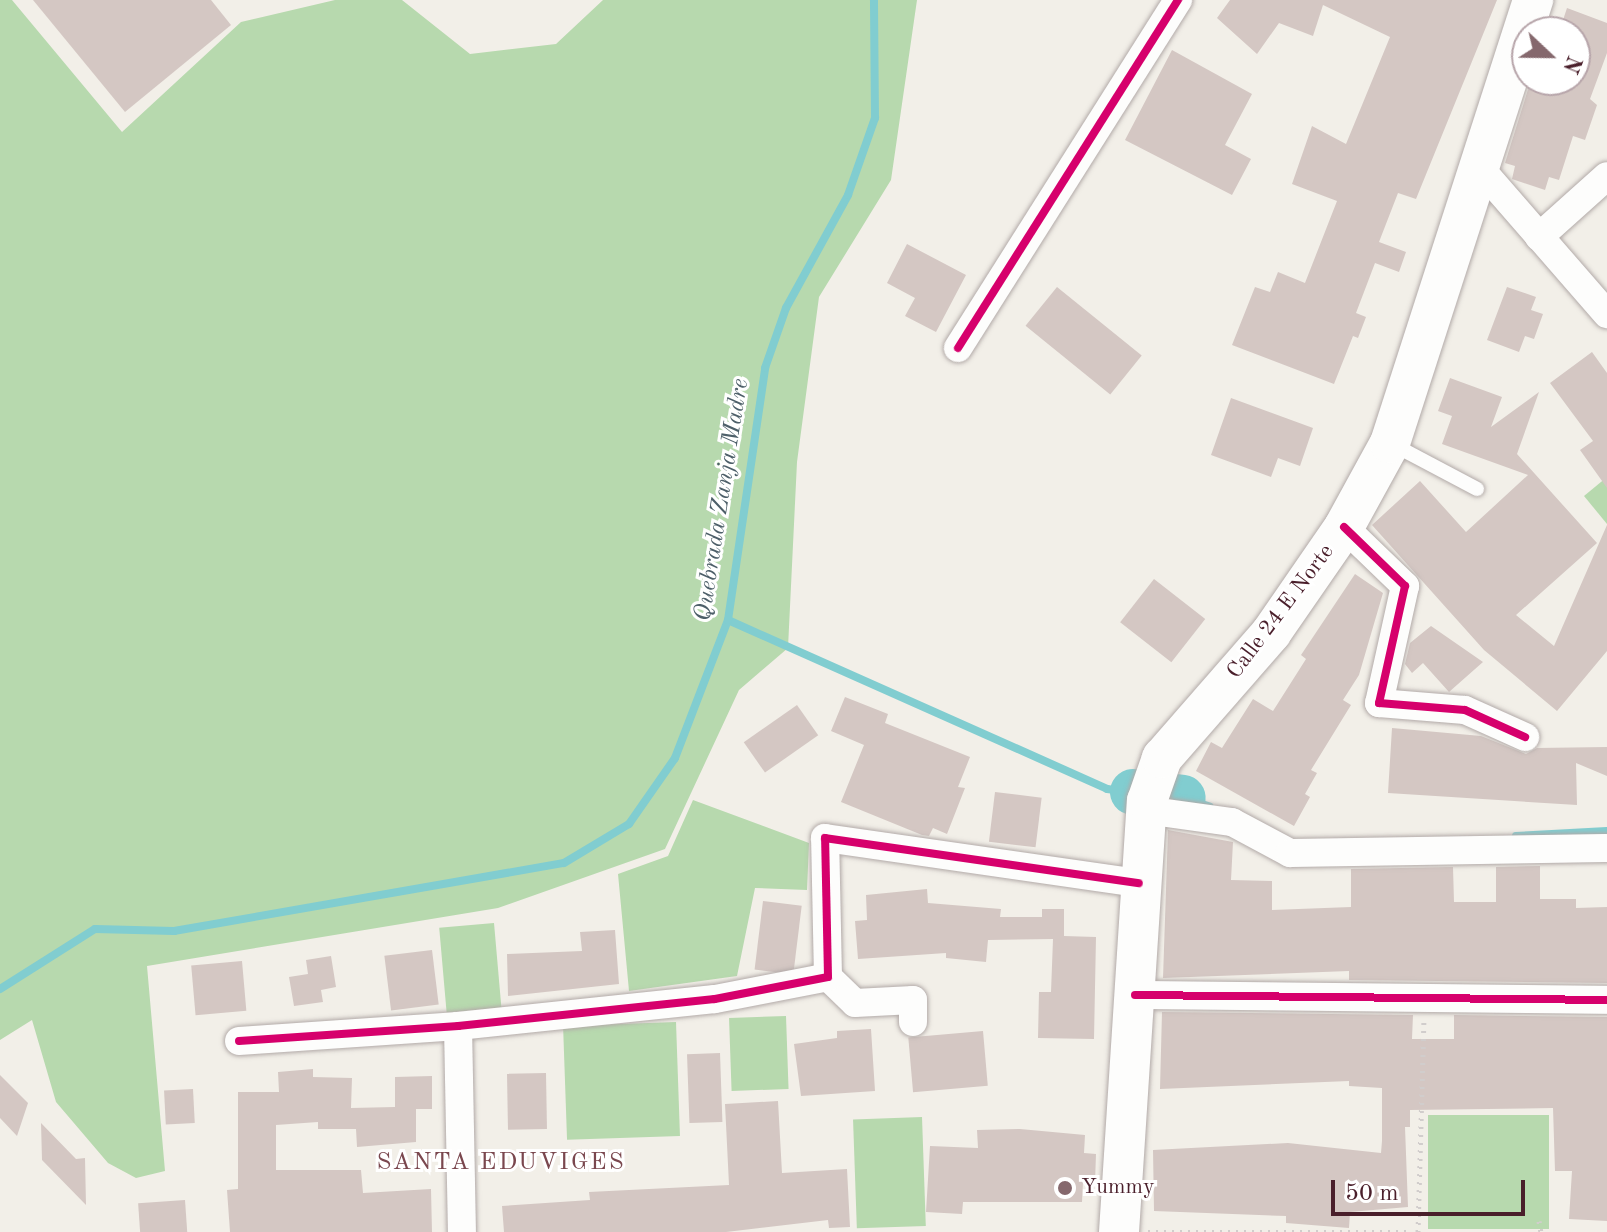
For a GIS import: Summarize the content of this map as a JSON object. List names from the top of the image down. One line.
{"streets":{"main road":["Calle 24 E Norte"]},"districts":["SANTA EDUVIGES"],"water":["Quebrada Zanja Madre"],"places":["Yummy"],"scale_bar":"50 m","north":"right"}
